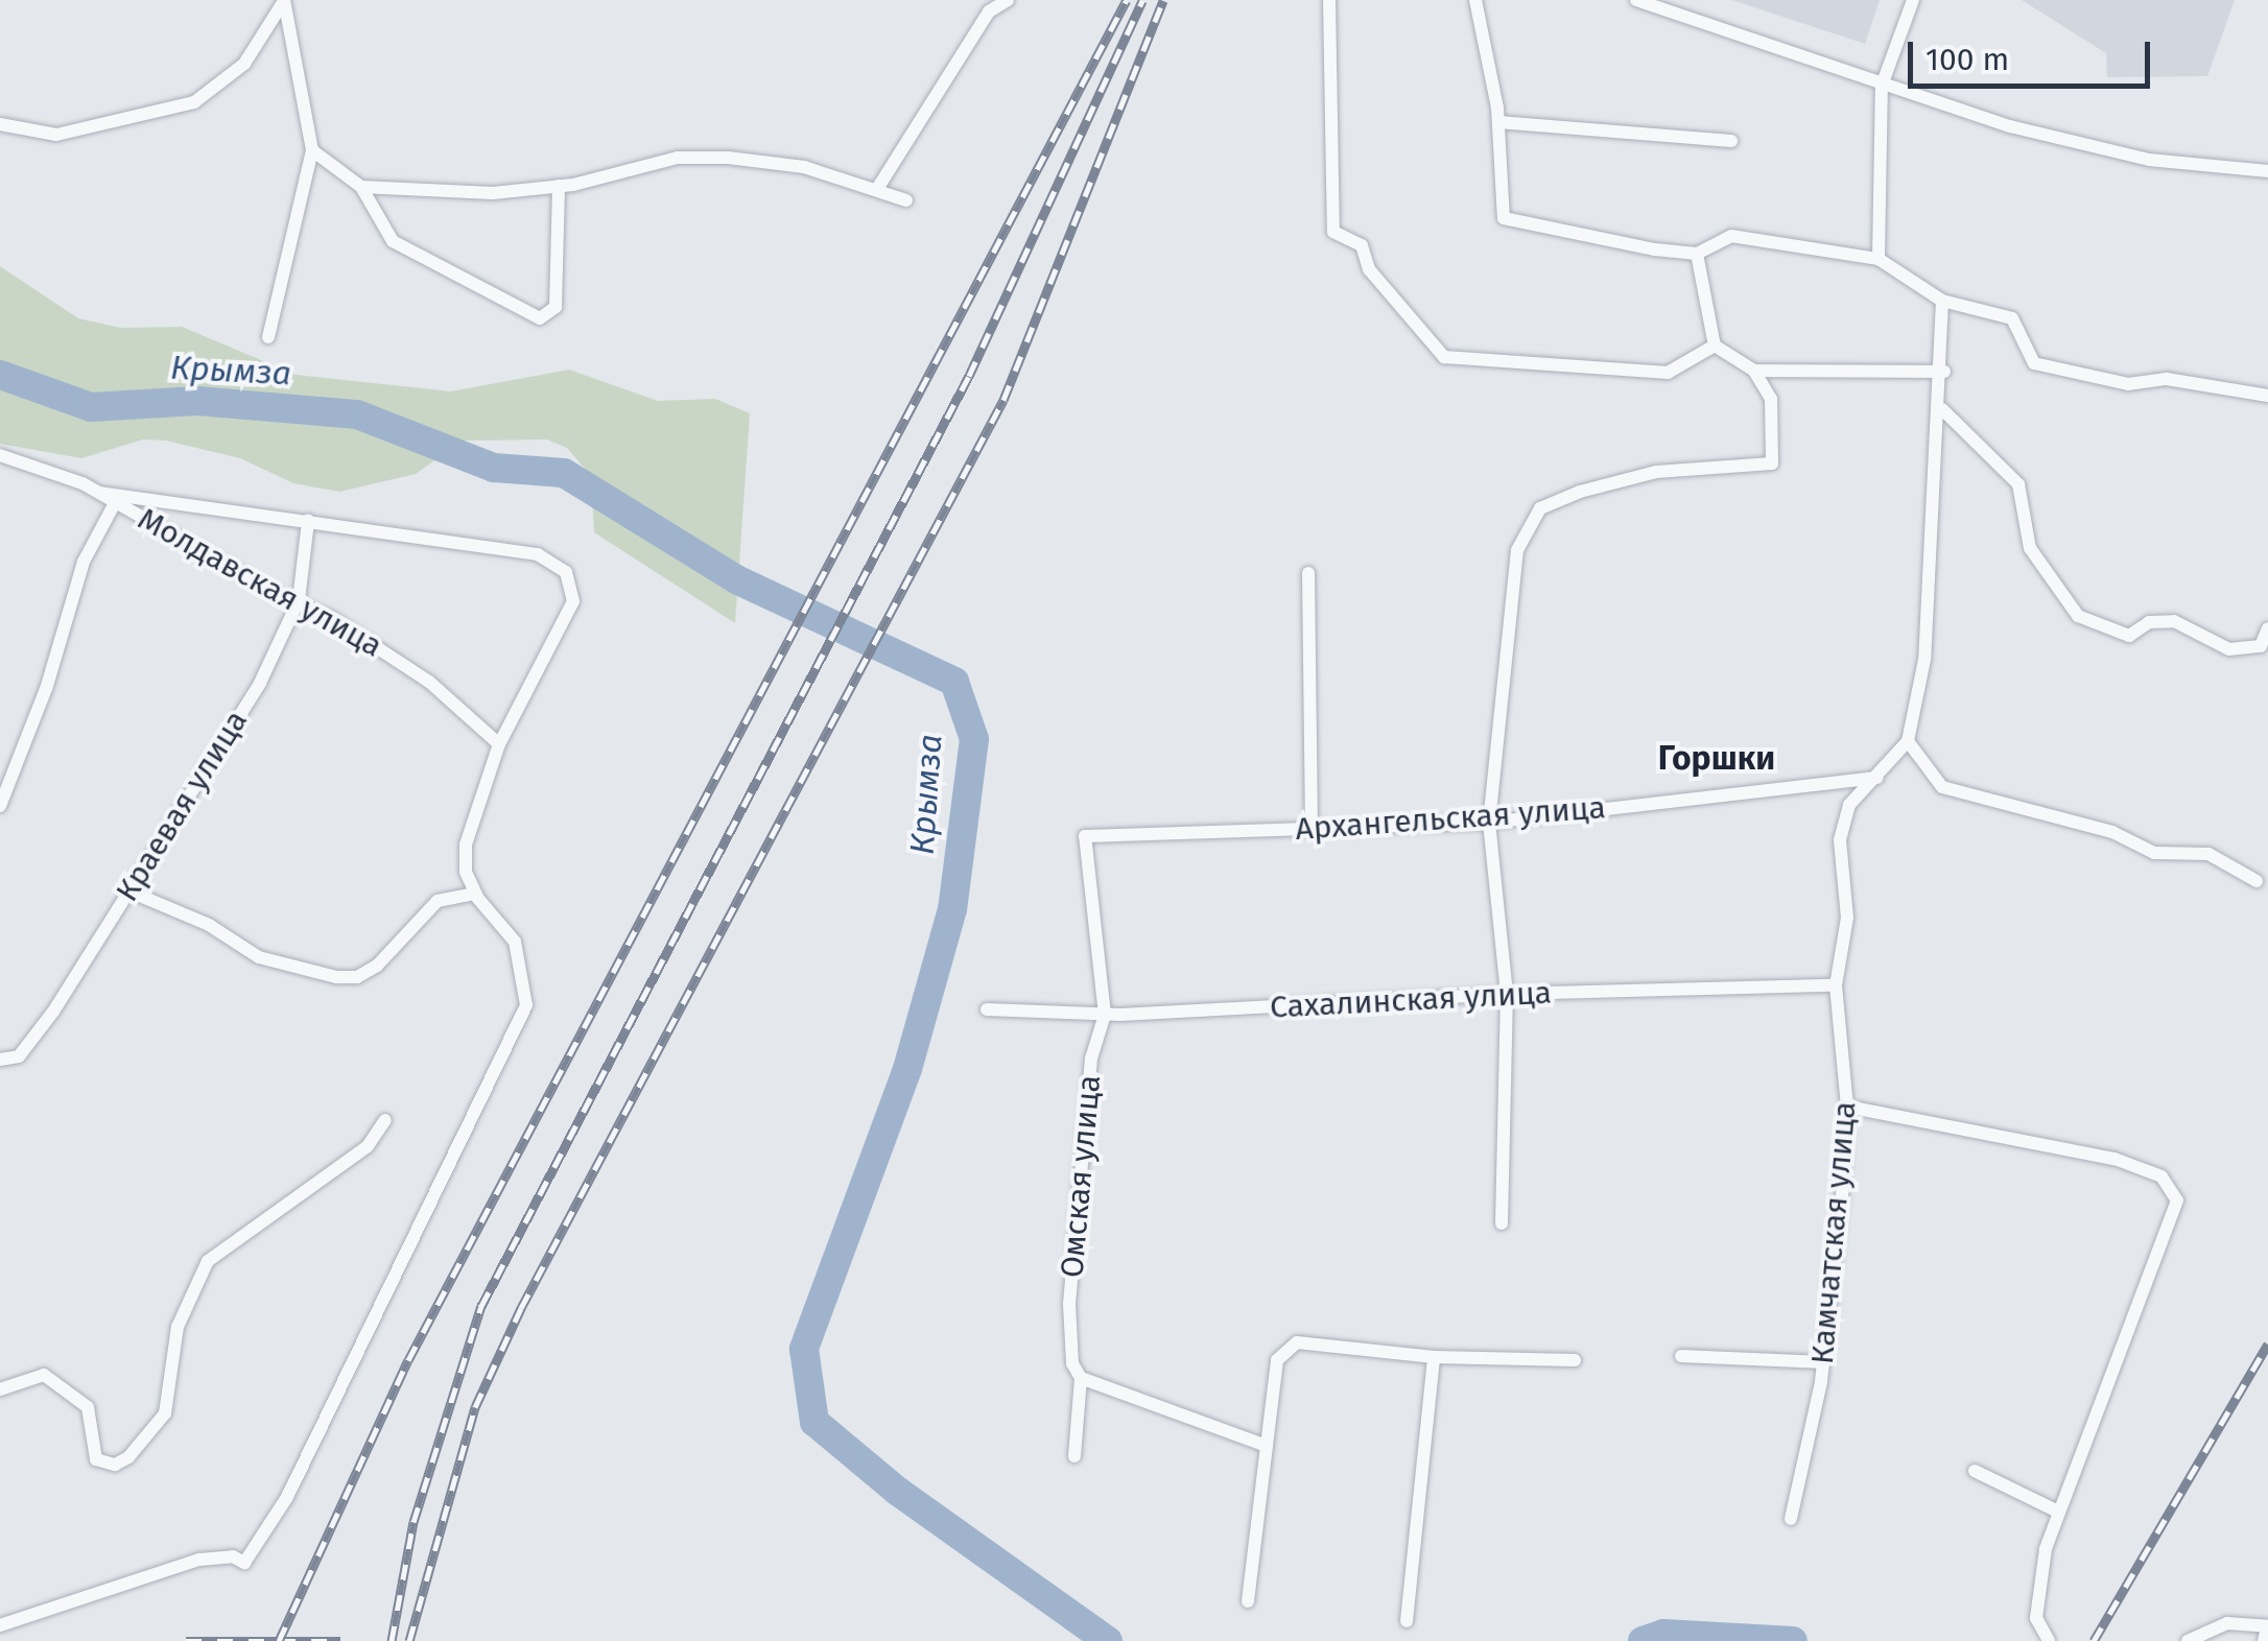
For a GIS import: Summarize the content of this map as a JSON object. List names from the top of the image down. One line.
{"streets":{"street":["Молдавская улица","Краевая улица","Архангельская улица","Сахалинская улица","Омская улица","Камчатская улица"]},"crossings":[["Молдавская улица","Краевая улица"],["Архангельская улица","Омская улица"],["Архангельская улица","Камчатская улица"],["Сахалинская улица","Омская улица"],["Сахалинская улица","Камчатская улица"]],"districts":["Горшки"],"water":["Крымза"],"scale_bar":"100 m"}
